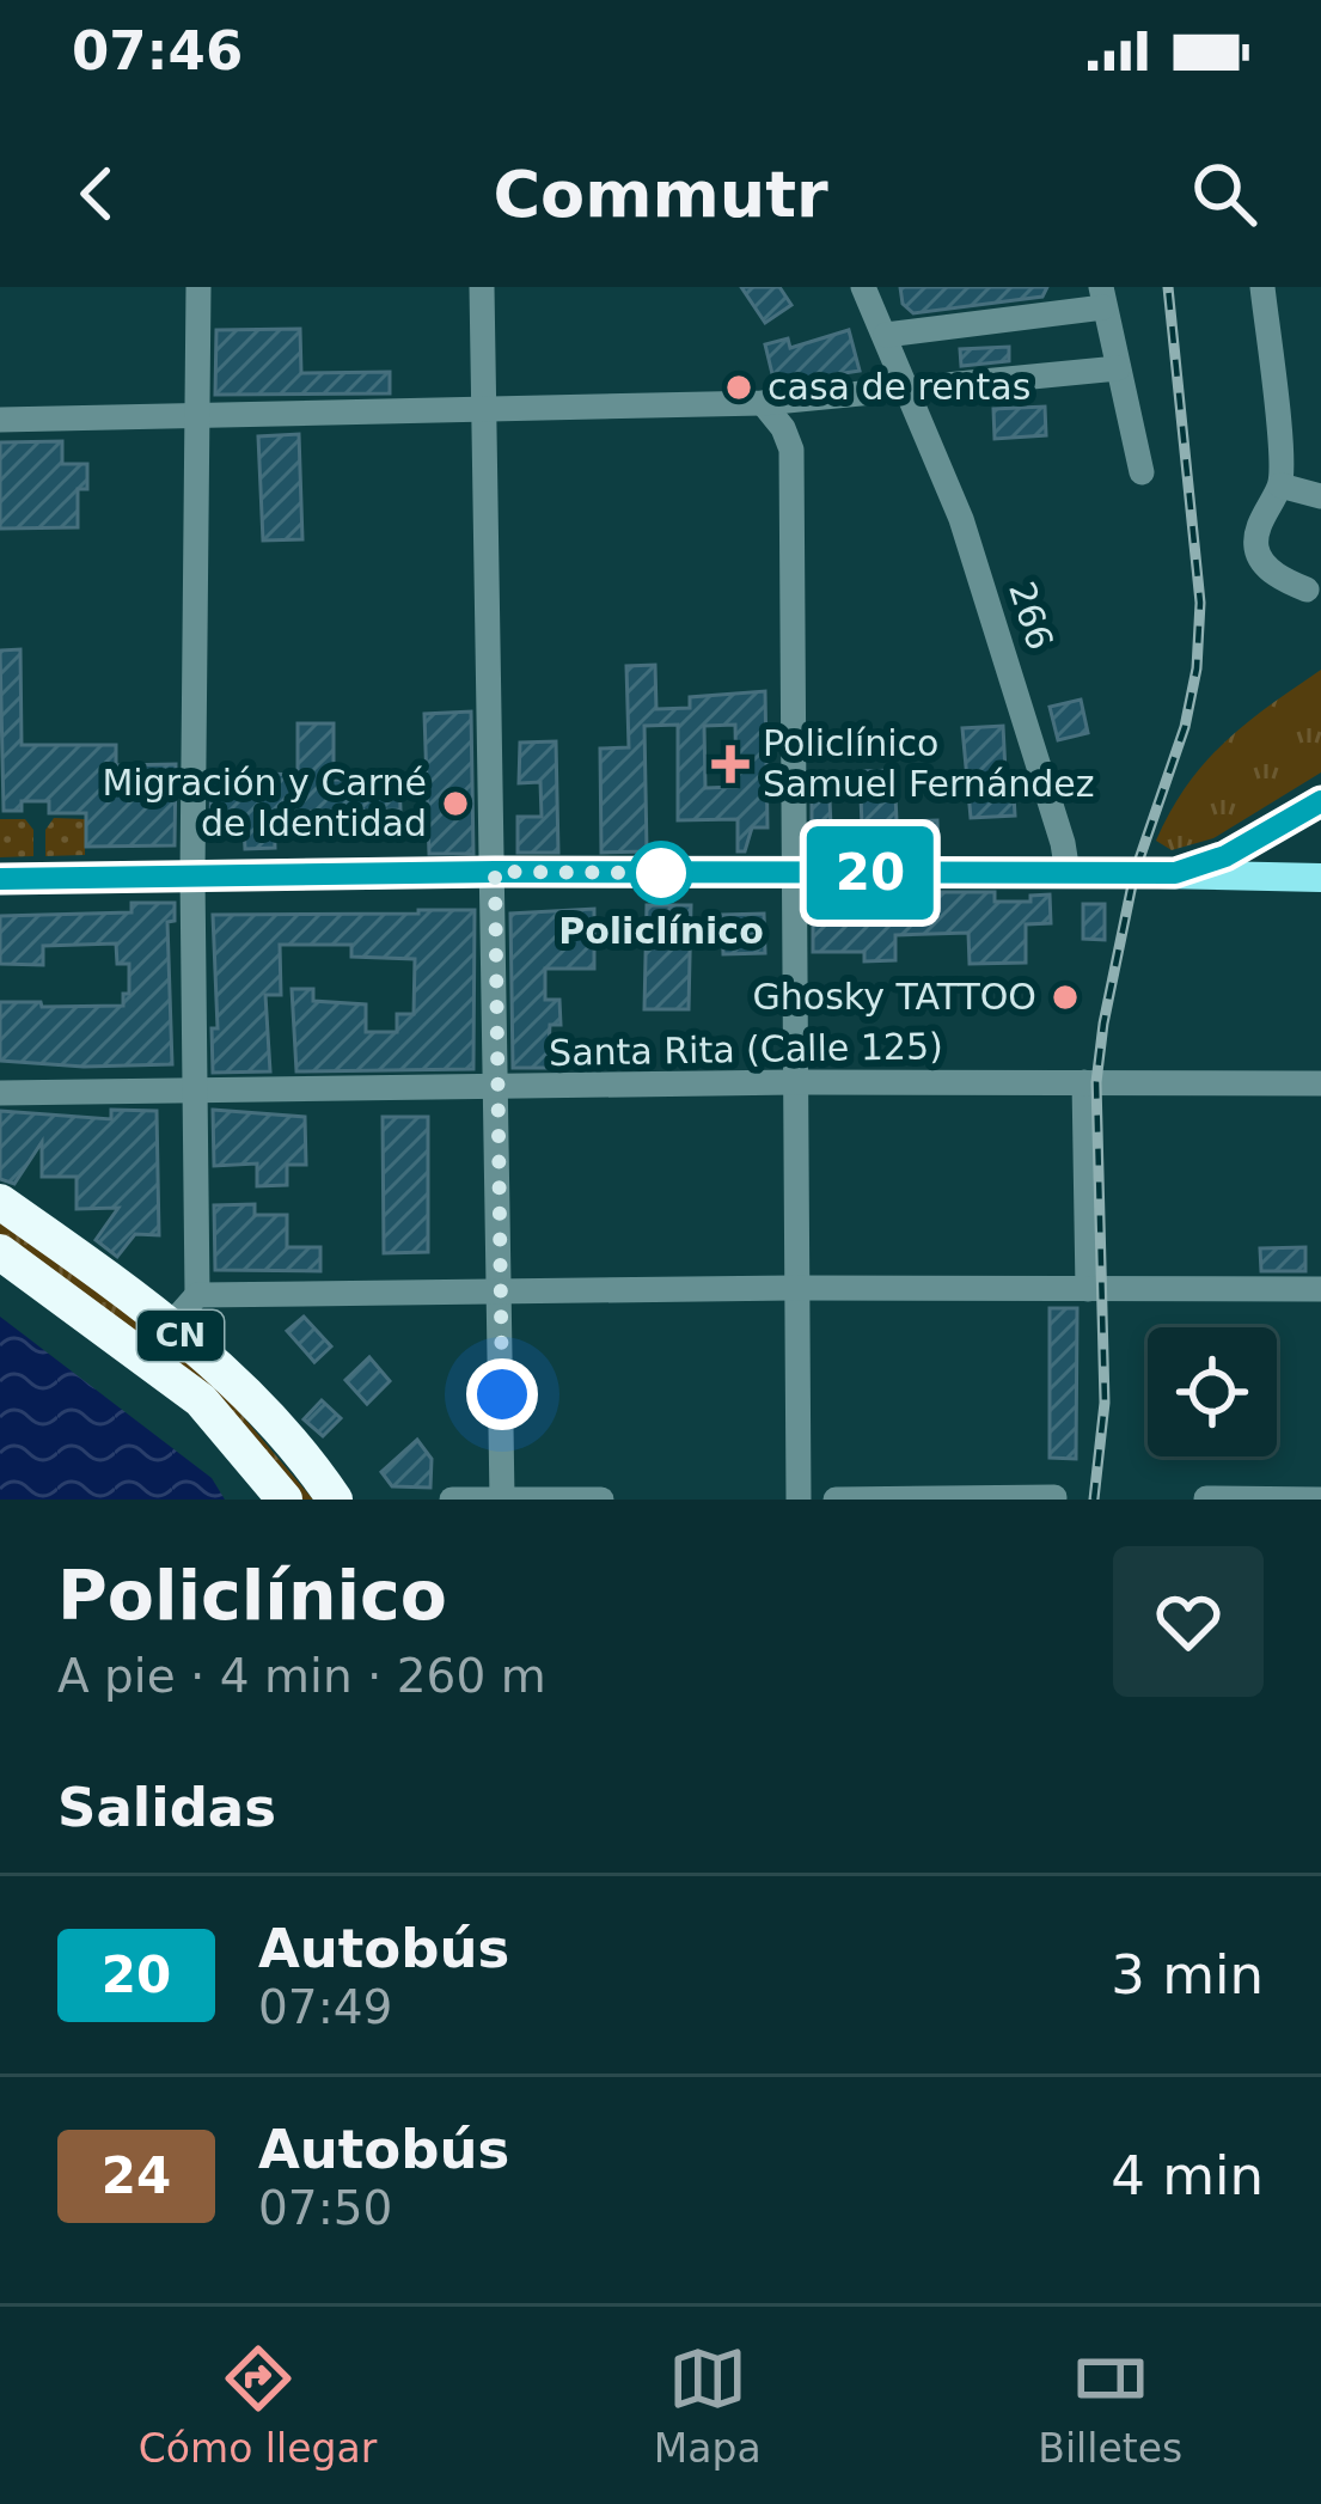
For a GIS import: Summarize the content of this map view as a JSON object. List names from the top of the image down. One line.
{"streets":{"highway":["CN"],"street":["266","Santa Rita (Calle 125)"]},"places":{"other":["casa de rentas","Migración y Carné de Identidad","Policlínico","Ghosky TATTOO"],"health":["Policlínico Samuel Fernández"]},"lines":["bus line 20"],"page":{"status":"07:46","header":"Commutr","on_map":"20","heading":[["Policlínico","A pie · 4 min · 260 m"],"Salidas"],"list":[{"mark":"20","name":"Autobús","note":"07:49","value":"3 min"},{"mark":"24","name":"Autobús","note":"07:50","value":"4 min"}],"tabs":["Cómo llegar","Mapa","Billetes"]}}
